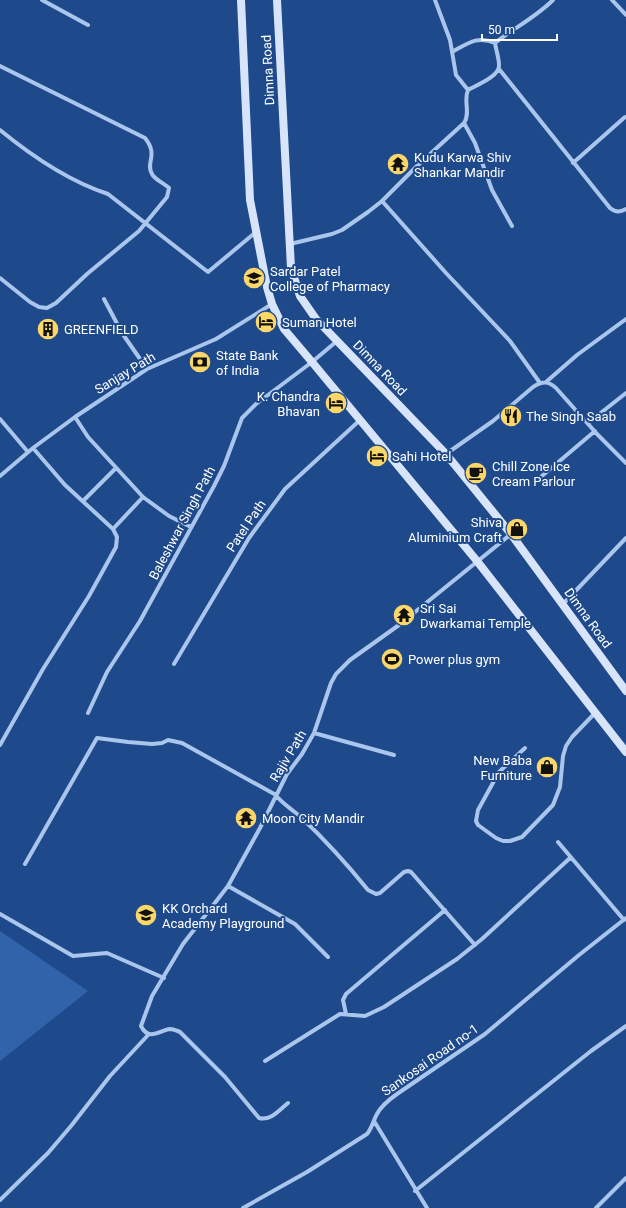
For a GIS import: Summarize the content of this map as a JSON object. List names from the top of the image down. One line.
{"streets":{"street":["Dimna Road","Sanjay Path","Baleshwar Singh Path","Patel Path","Rajiv Path","Sankosai Road no-1"]},"crossings":[["Dimna Road","Baleshwar Singh Path"],["Dimna Road","Rajiv Path"]],"places":{"temple":["Kudu Karwa Shiv Shankar Mandir","Sri Sai Dwarkamai Temple","Moon City Mandir"],"school or university":["Sardar Patel College of Pharmacy","KK Orchard Academy Playground"],"hotel":["Suman Hotel","K. Chandra Bhavan","Sahi Hotel"],"building":["GREENFIELD"],"bank":["State Bank of India"],"restaurant":["The Singh Saab"],"cafe":["Chill Zone Ice Cream Parlour"],"shop":["Shiva Aluminium Craft","New Baba Furniture"],"sports":["Power plus gym"]},"scale_bar":"50 m"}
